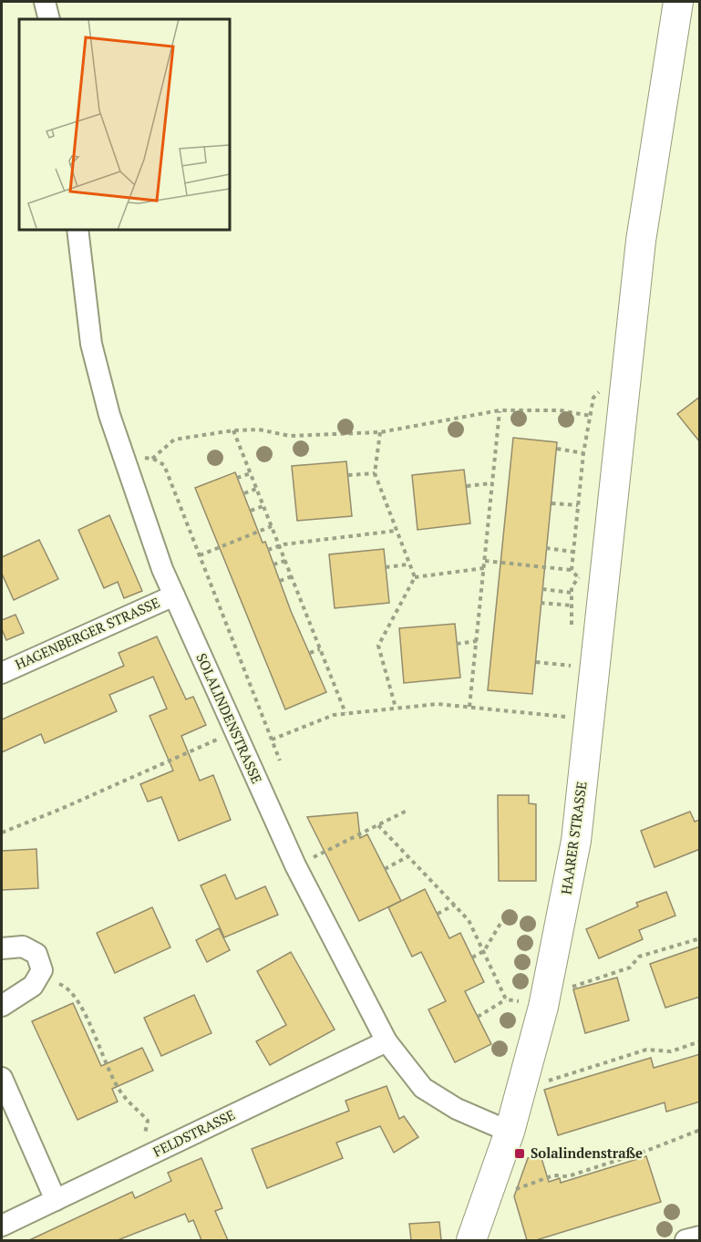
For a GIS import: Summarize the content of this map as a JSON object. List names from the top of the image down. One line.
{"streets":{"main road":["HAARER STRASSE"],"street":["HAGENBERGER STRASSE","SOLALINDENSTRASSE","FELDSTRASSE"]},"crossings":[["HAGENBERGER STRASSE","SOLALINDENSTRASSE"],["SOLALINDENSTRASSE","HAARER STRASSE"],["SOLALINDENSTRASSE","FELDSTRASSE"]],"places":{"transit":["Solalindenstraße"]}}
